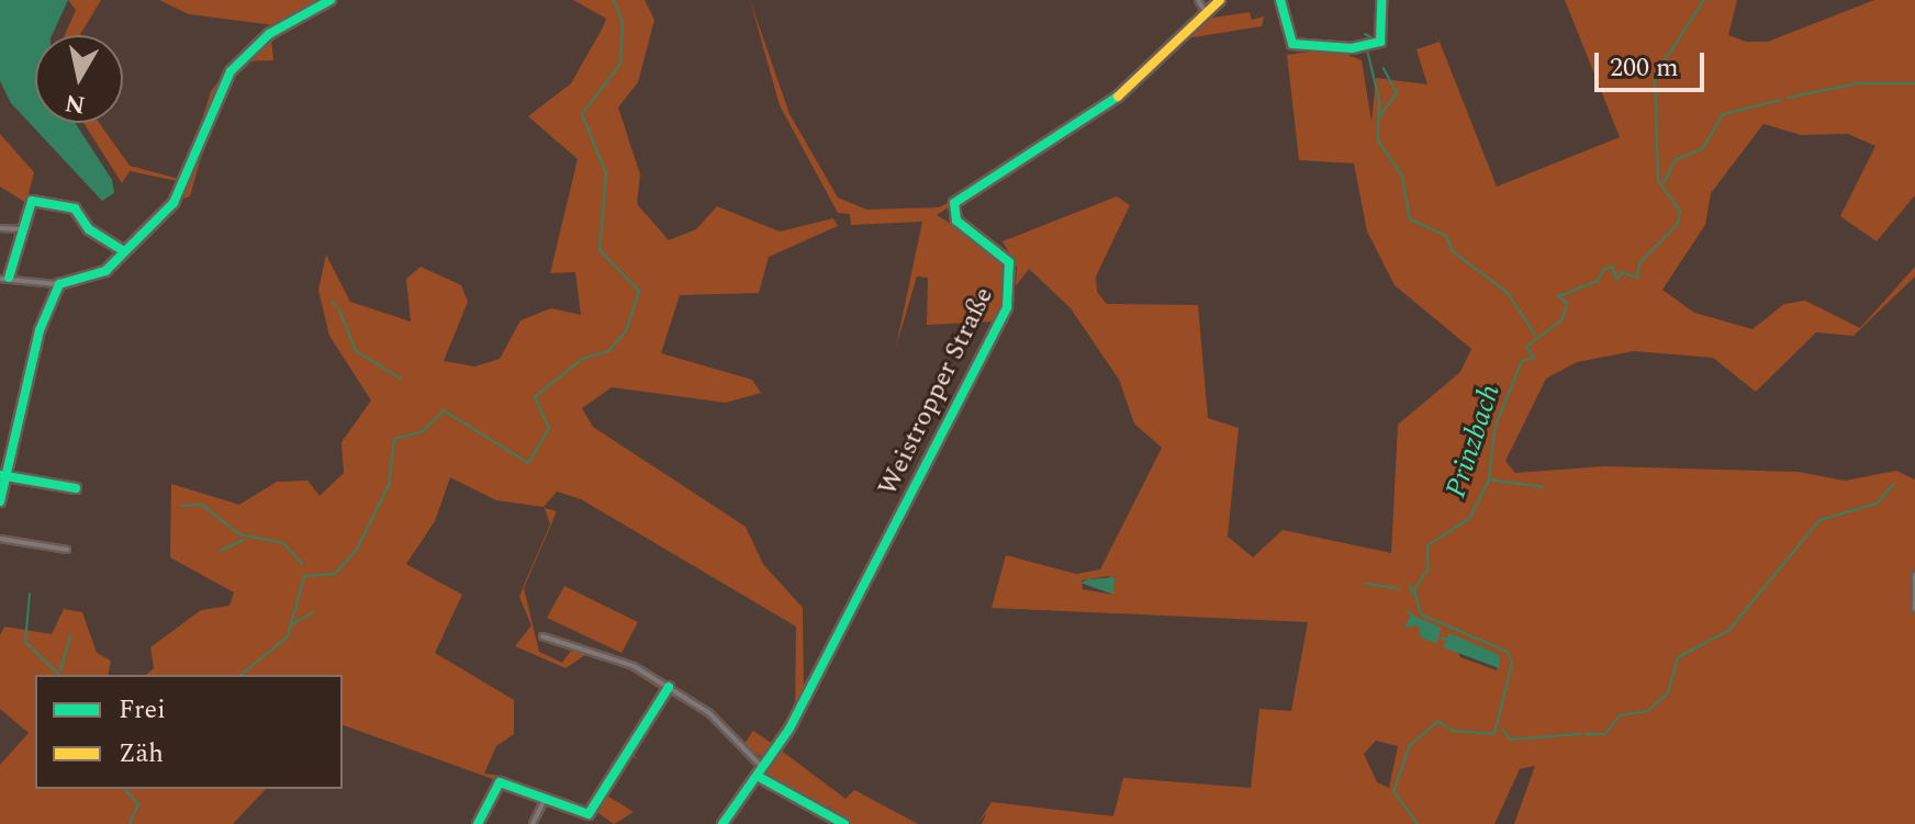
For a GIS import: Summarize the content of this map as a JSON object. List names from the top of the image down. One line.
{"streets":{"street":["Weistropper Straße"]},"water":["Prinzbach"],"legend":["Frei","Zäh"],"scale_bar":"200 m","north":"bottom"}
